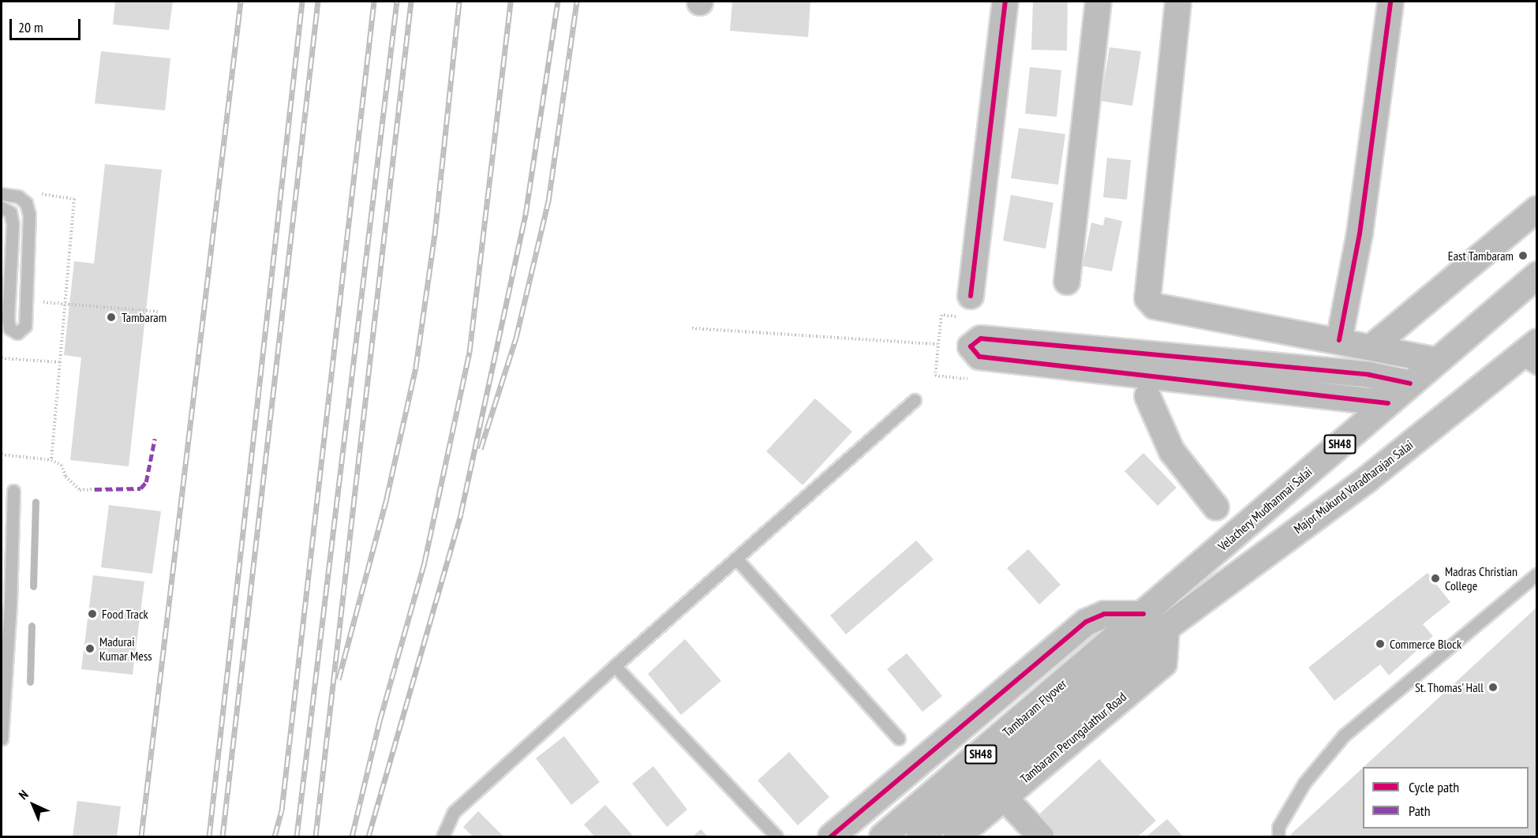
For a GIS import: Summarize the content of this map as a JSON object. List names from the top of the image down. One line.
{"streets":{"main road":["SH48","Major Mukund Varadharajan Salai","Velachery Mudhanmai Salai","Tambaram Flyover","Tambaram Perungalathur Road"]},"crossings":[["Major Mukund Varadharajan Salai","Tambaram Flyover"],["Major Mukund Varadharajan Salai","Tambaram Perungalathur Road"],["Velachery Mudhanmai Salai","Tambaram Flyover"],["Tambaram Flyover","Tambaram Perungalathur Road"]],"places":["East Tambaram","Tambaram","Madras Christian College","Food Track","Commerce Block","Madurai Kumar Mess","St. Thomas' Hall"],"legend":["Cycle path","Path"],"scale_bar":"20 m","north":"top left"}
